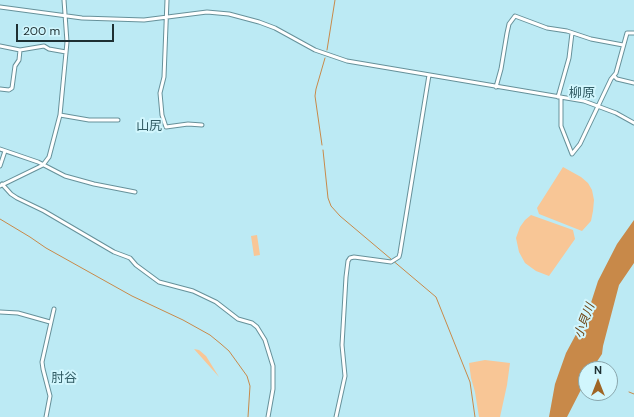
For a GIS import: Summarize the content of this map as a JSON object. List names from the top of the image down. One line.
{"districts":["柳原","山尻","肘谷"],"water":["小貝川"],"scale_bar":"200 m","north":"top"}
